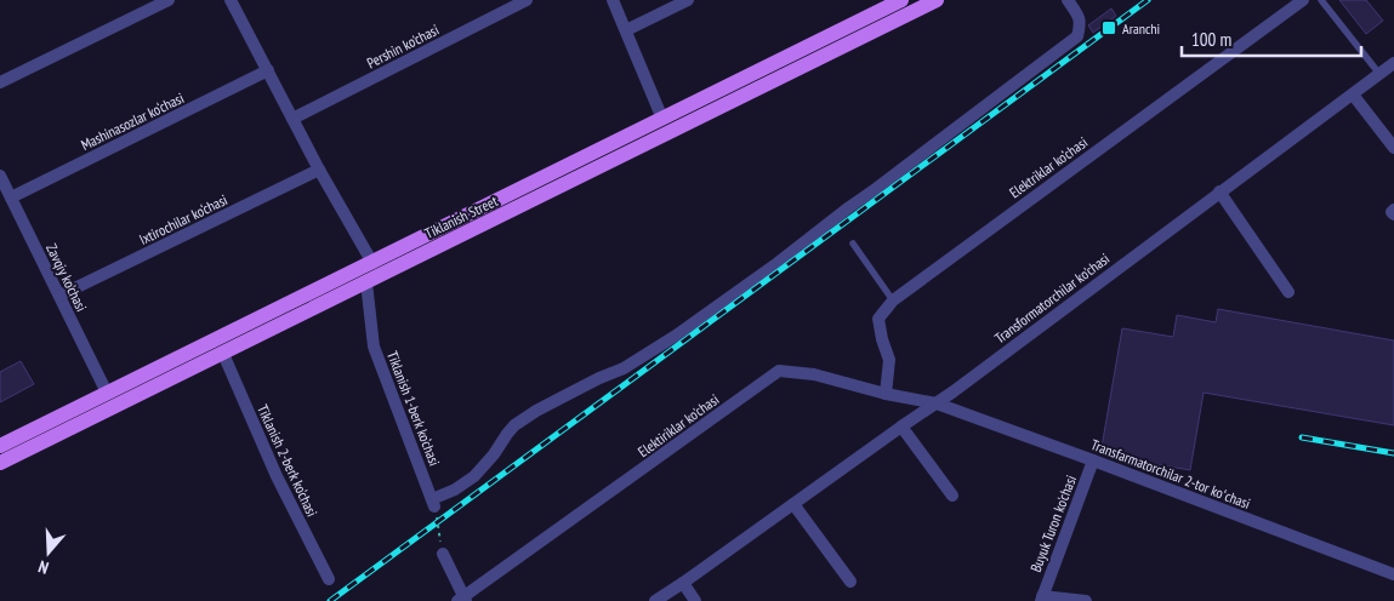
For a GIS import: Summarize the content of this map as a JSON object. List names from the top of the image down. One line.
{"streets":{"main road":["Tiklanish Street"],"street":["Pershin ko'chasi","Mashinasozlar ko‘chasi","Elektriklar ko‘chasi","Ixtirochilar ko‘chasi","Zavqiy ko'chasi","Transformatorchilar ko'chasi","Tiklanish 1-berk ko‘chasi","Elektiriklar ko'chasi","Tiklanish 2-berk ko‘chasi","Transfarmatorchilar 2-tor koʻchasi","Buyuk Turon ko'chasi"]},"crossings":[["Mashinasozlar ko‘chasi","Zavqiy ko'chasi"],["Elektriklar ko‘chasi","Elektiriklar ko'chasi"],["Tiklanish Street","Zavqiy ko'chasi"],["Tiklanish Street","Tiklanish 1-berk ko‘chasi"],["Tiklanish Street","Tiklanish 2-berk ko‘chasi"],["Ixtirochilar ko‘chasi","Zavqiy ko'chasi"],["Transformatorchilar ko'chasi","Elektiriklar ko'chasi"],["Transformatorchilar ko'chasi","Transfarmatorchilar 2-tor koʻchasi"],["Elektiriklar ko'chasi","Transfarmatorchilar 2-tor koʻchasi"],["Transfarmatorchilar 2-tor koʻchasi","Buyuk Turon ko'chasi"]],"places":{"transit":["Aranchi"]},"scale_bar":"100 m","north":"bottom"}
